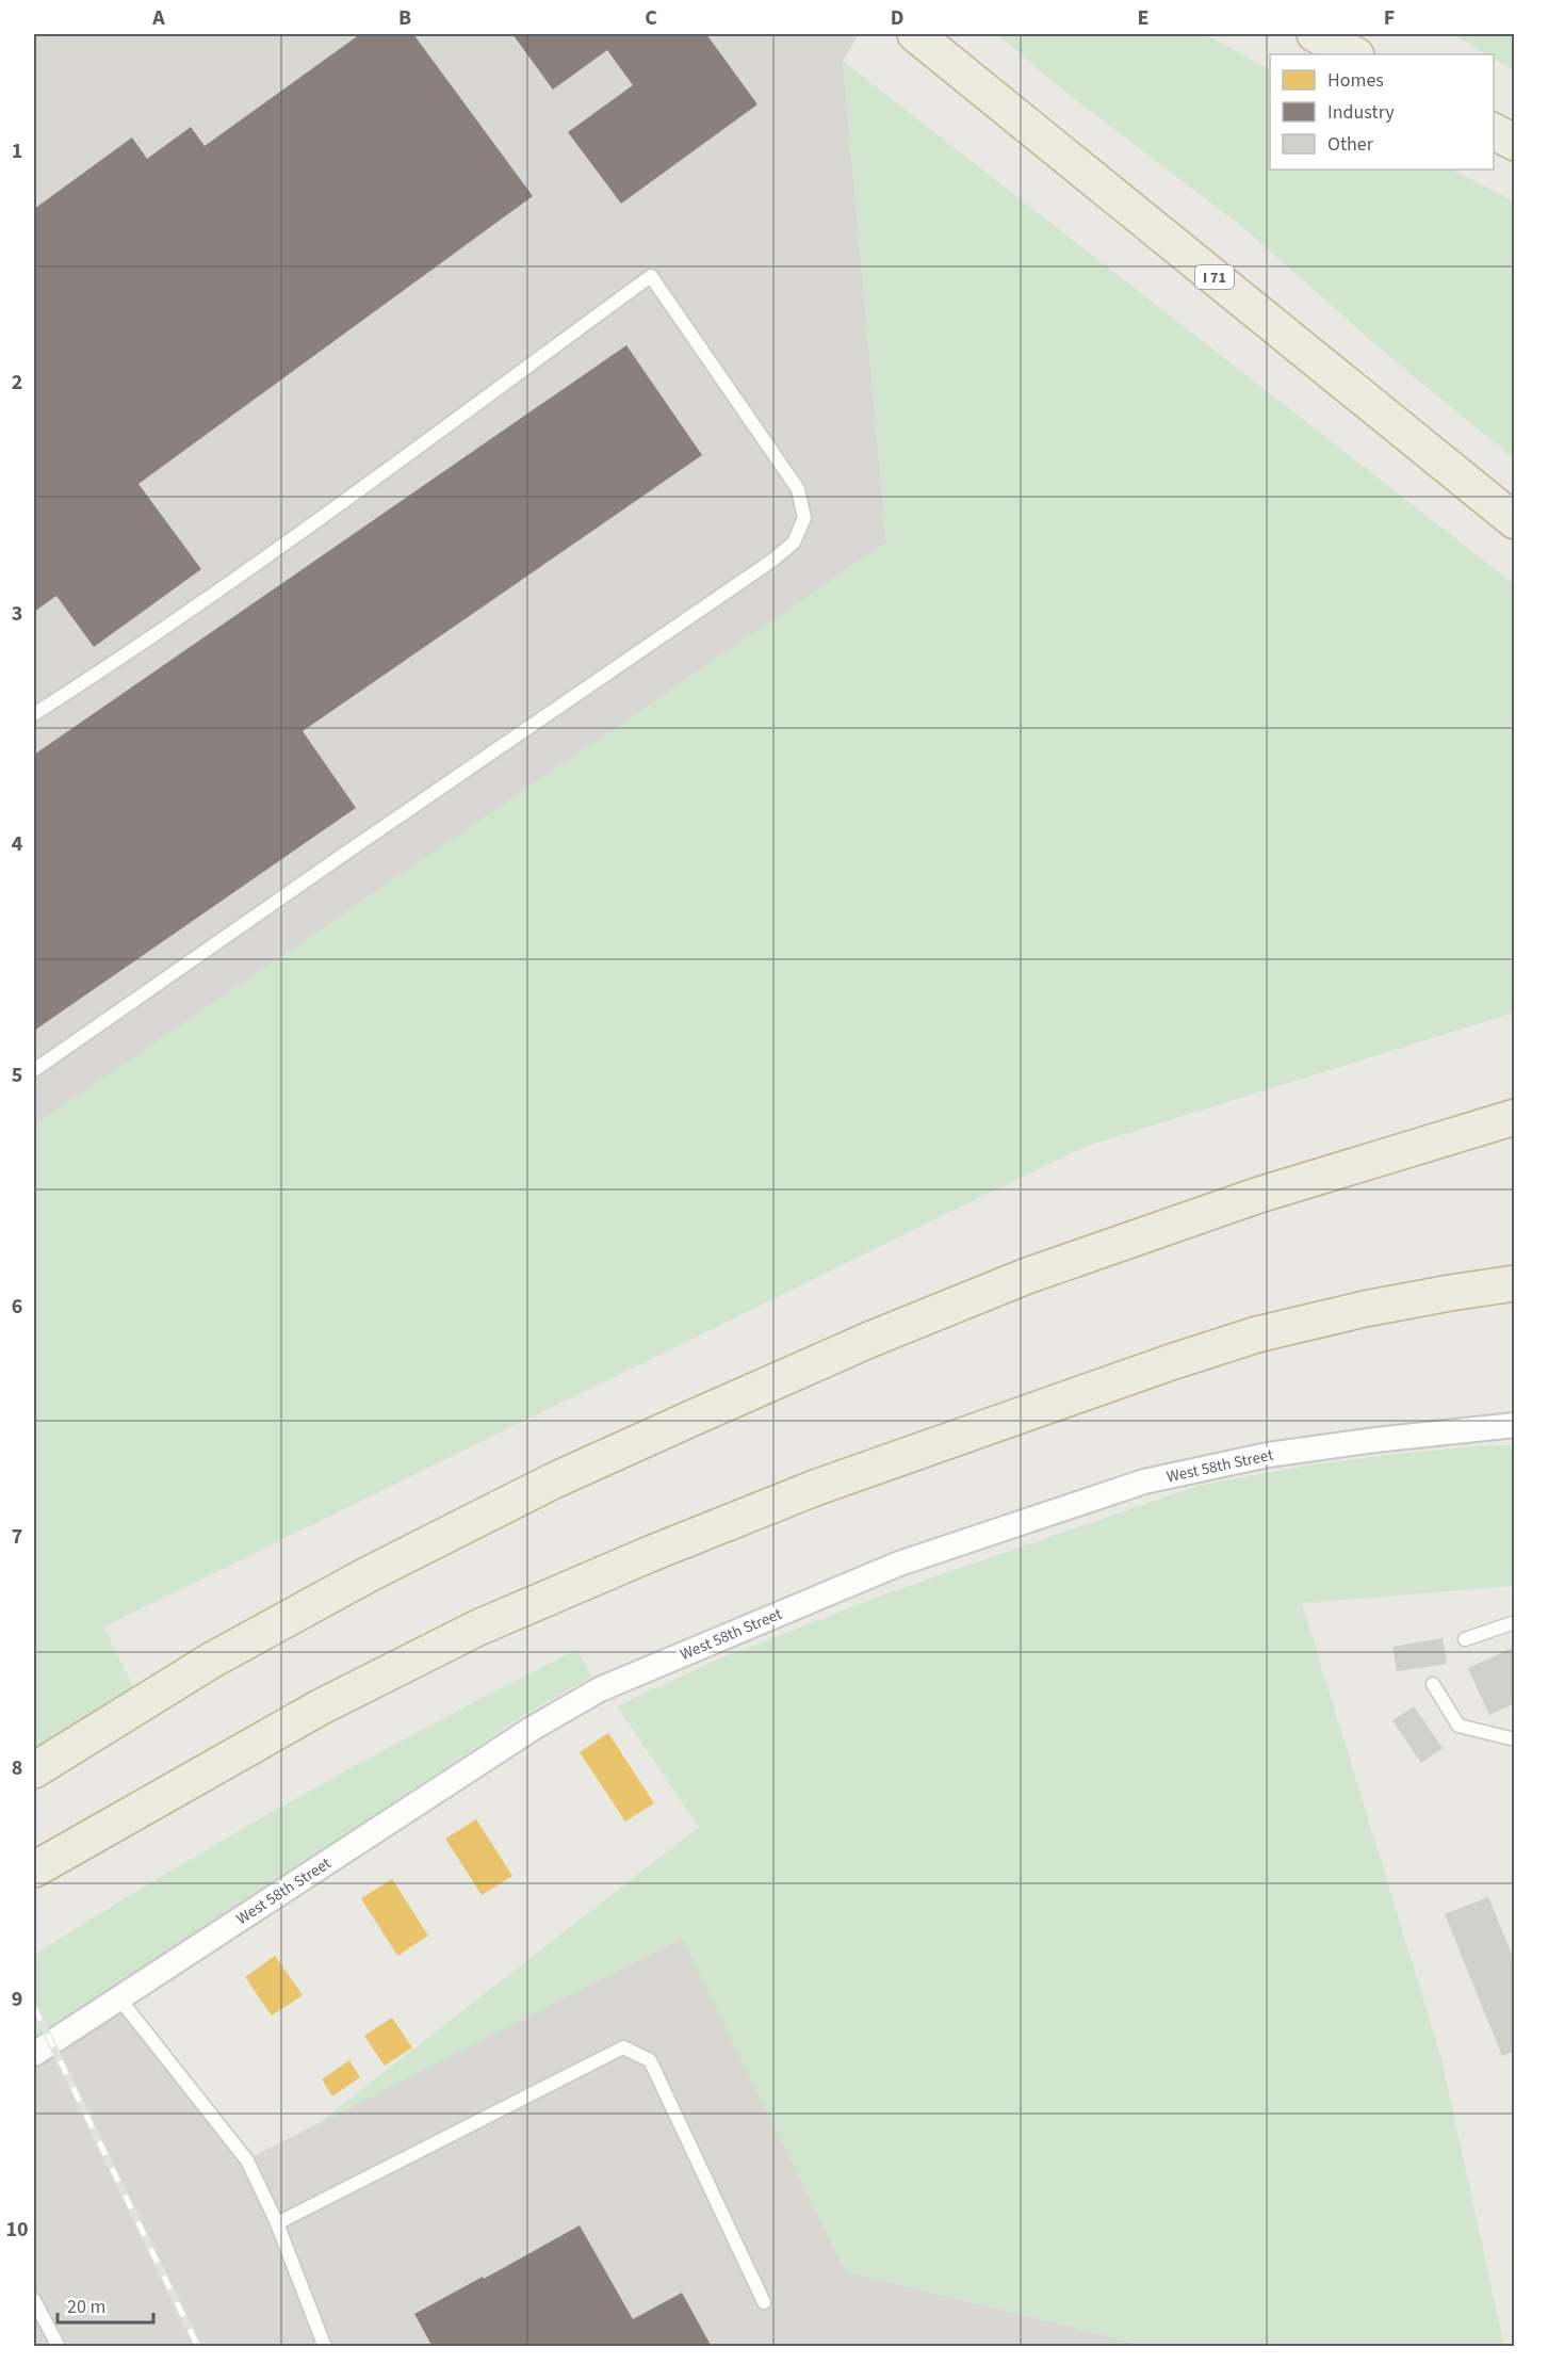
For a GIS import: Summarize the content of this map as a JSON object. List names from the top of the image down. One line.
{"streets":{"highway":["I 71"],"street":["West 58th Street"]},"legend":["Homes","Industry","Other"],"scale_bar":"20 m","grid":{"columns":["A","B","C","D","E","F"],"rows":["1","2","3","4","5","6","7","8","9","10"]}}
